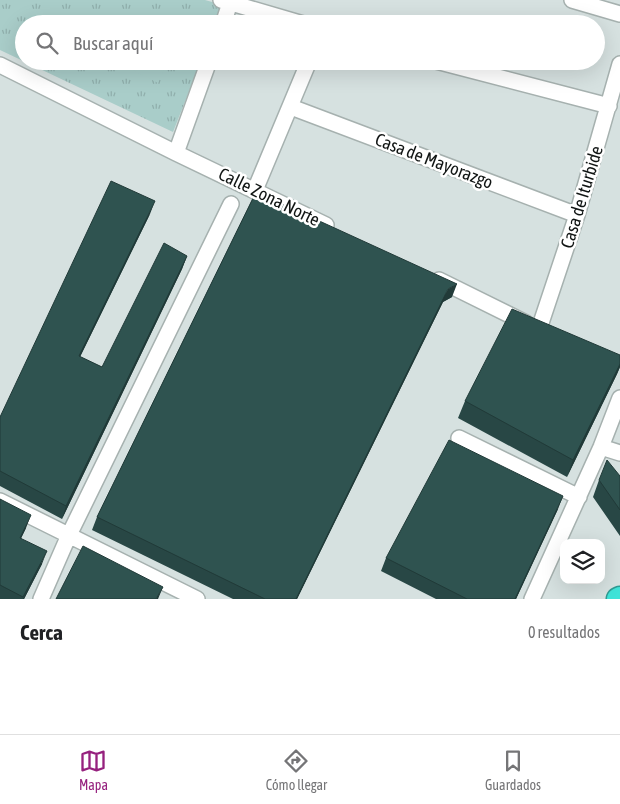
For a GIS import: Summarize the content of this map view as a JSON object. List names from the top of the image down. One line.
{"streets":{"street":["Casa de Mayorazgo","Calle Zona Norte","Casa de Iturbide"]},"crossings":[["Casa de Mayorazgo","Casa de Iturbide"]],"page":{"search":"Buscar aquí","heading":["Cerca","0 resultados"],"nav":["Mapa","Cómo llegar","Guardados"]}}
